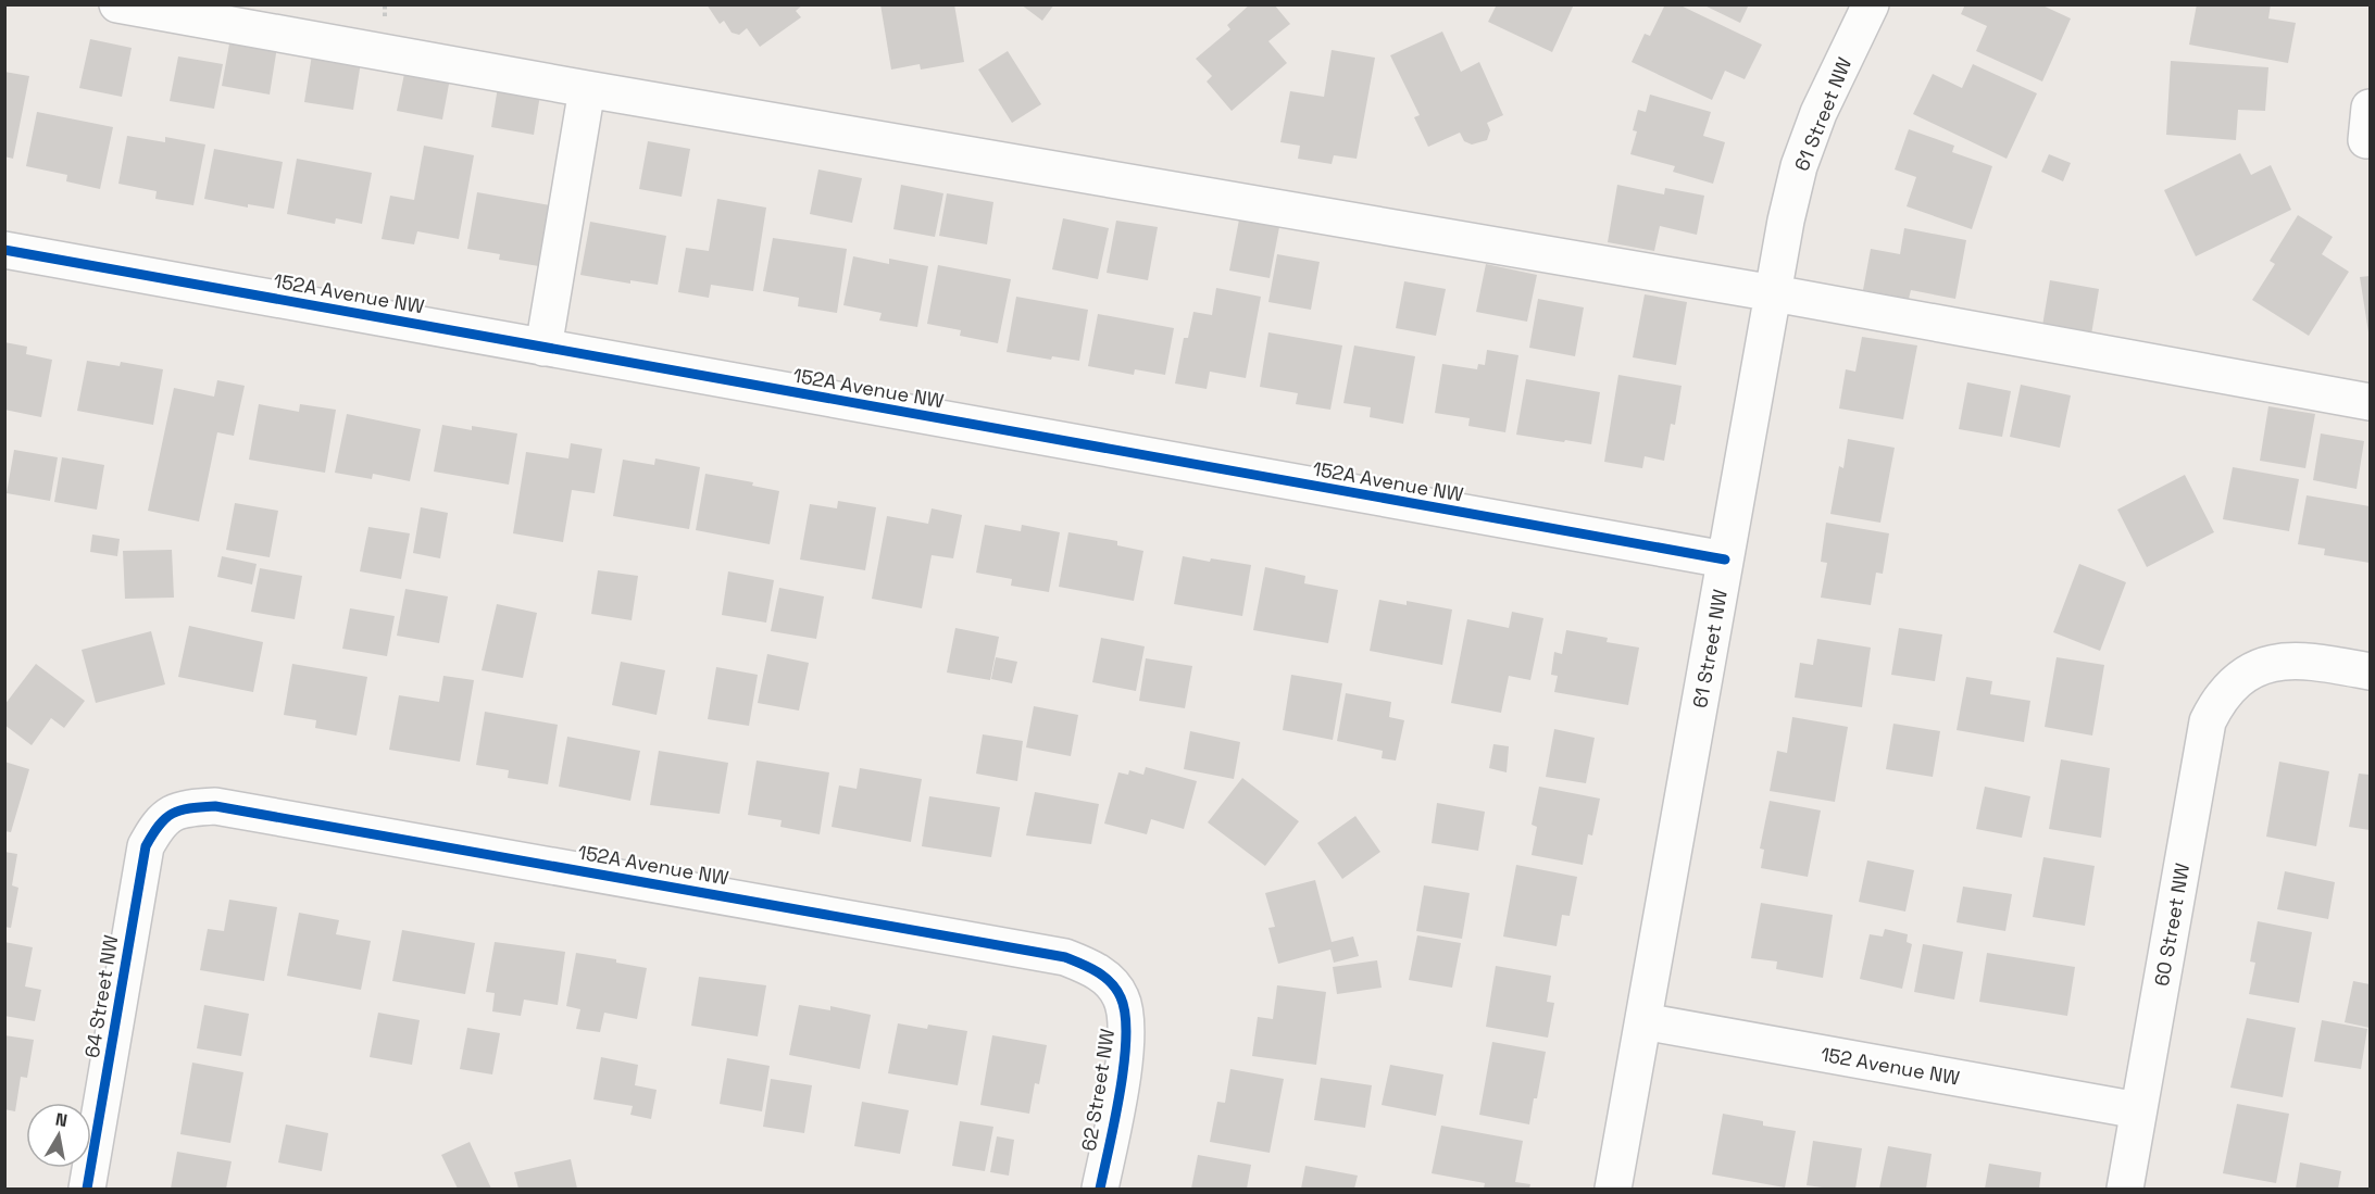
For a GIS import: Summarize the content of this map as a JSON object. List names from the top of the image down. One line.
{"streets":{"street":["61 Street NW","152A Avenue NW","60 Street NW","64 Street NW","152 Avenue NW","62 Street NW"]},"crossings":[["61 Street NW","152A Avenue NW"],["61 Street NW","152 Avenue NW"],["152A Avenue NW","64 Street NW"],["152A Avenue NW","62 Street NW"],["60 Street NW","152 Avenue NW"]],"north":"top"}
